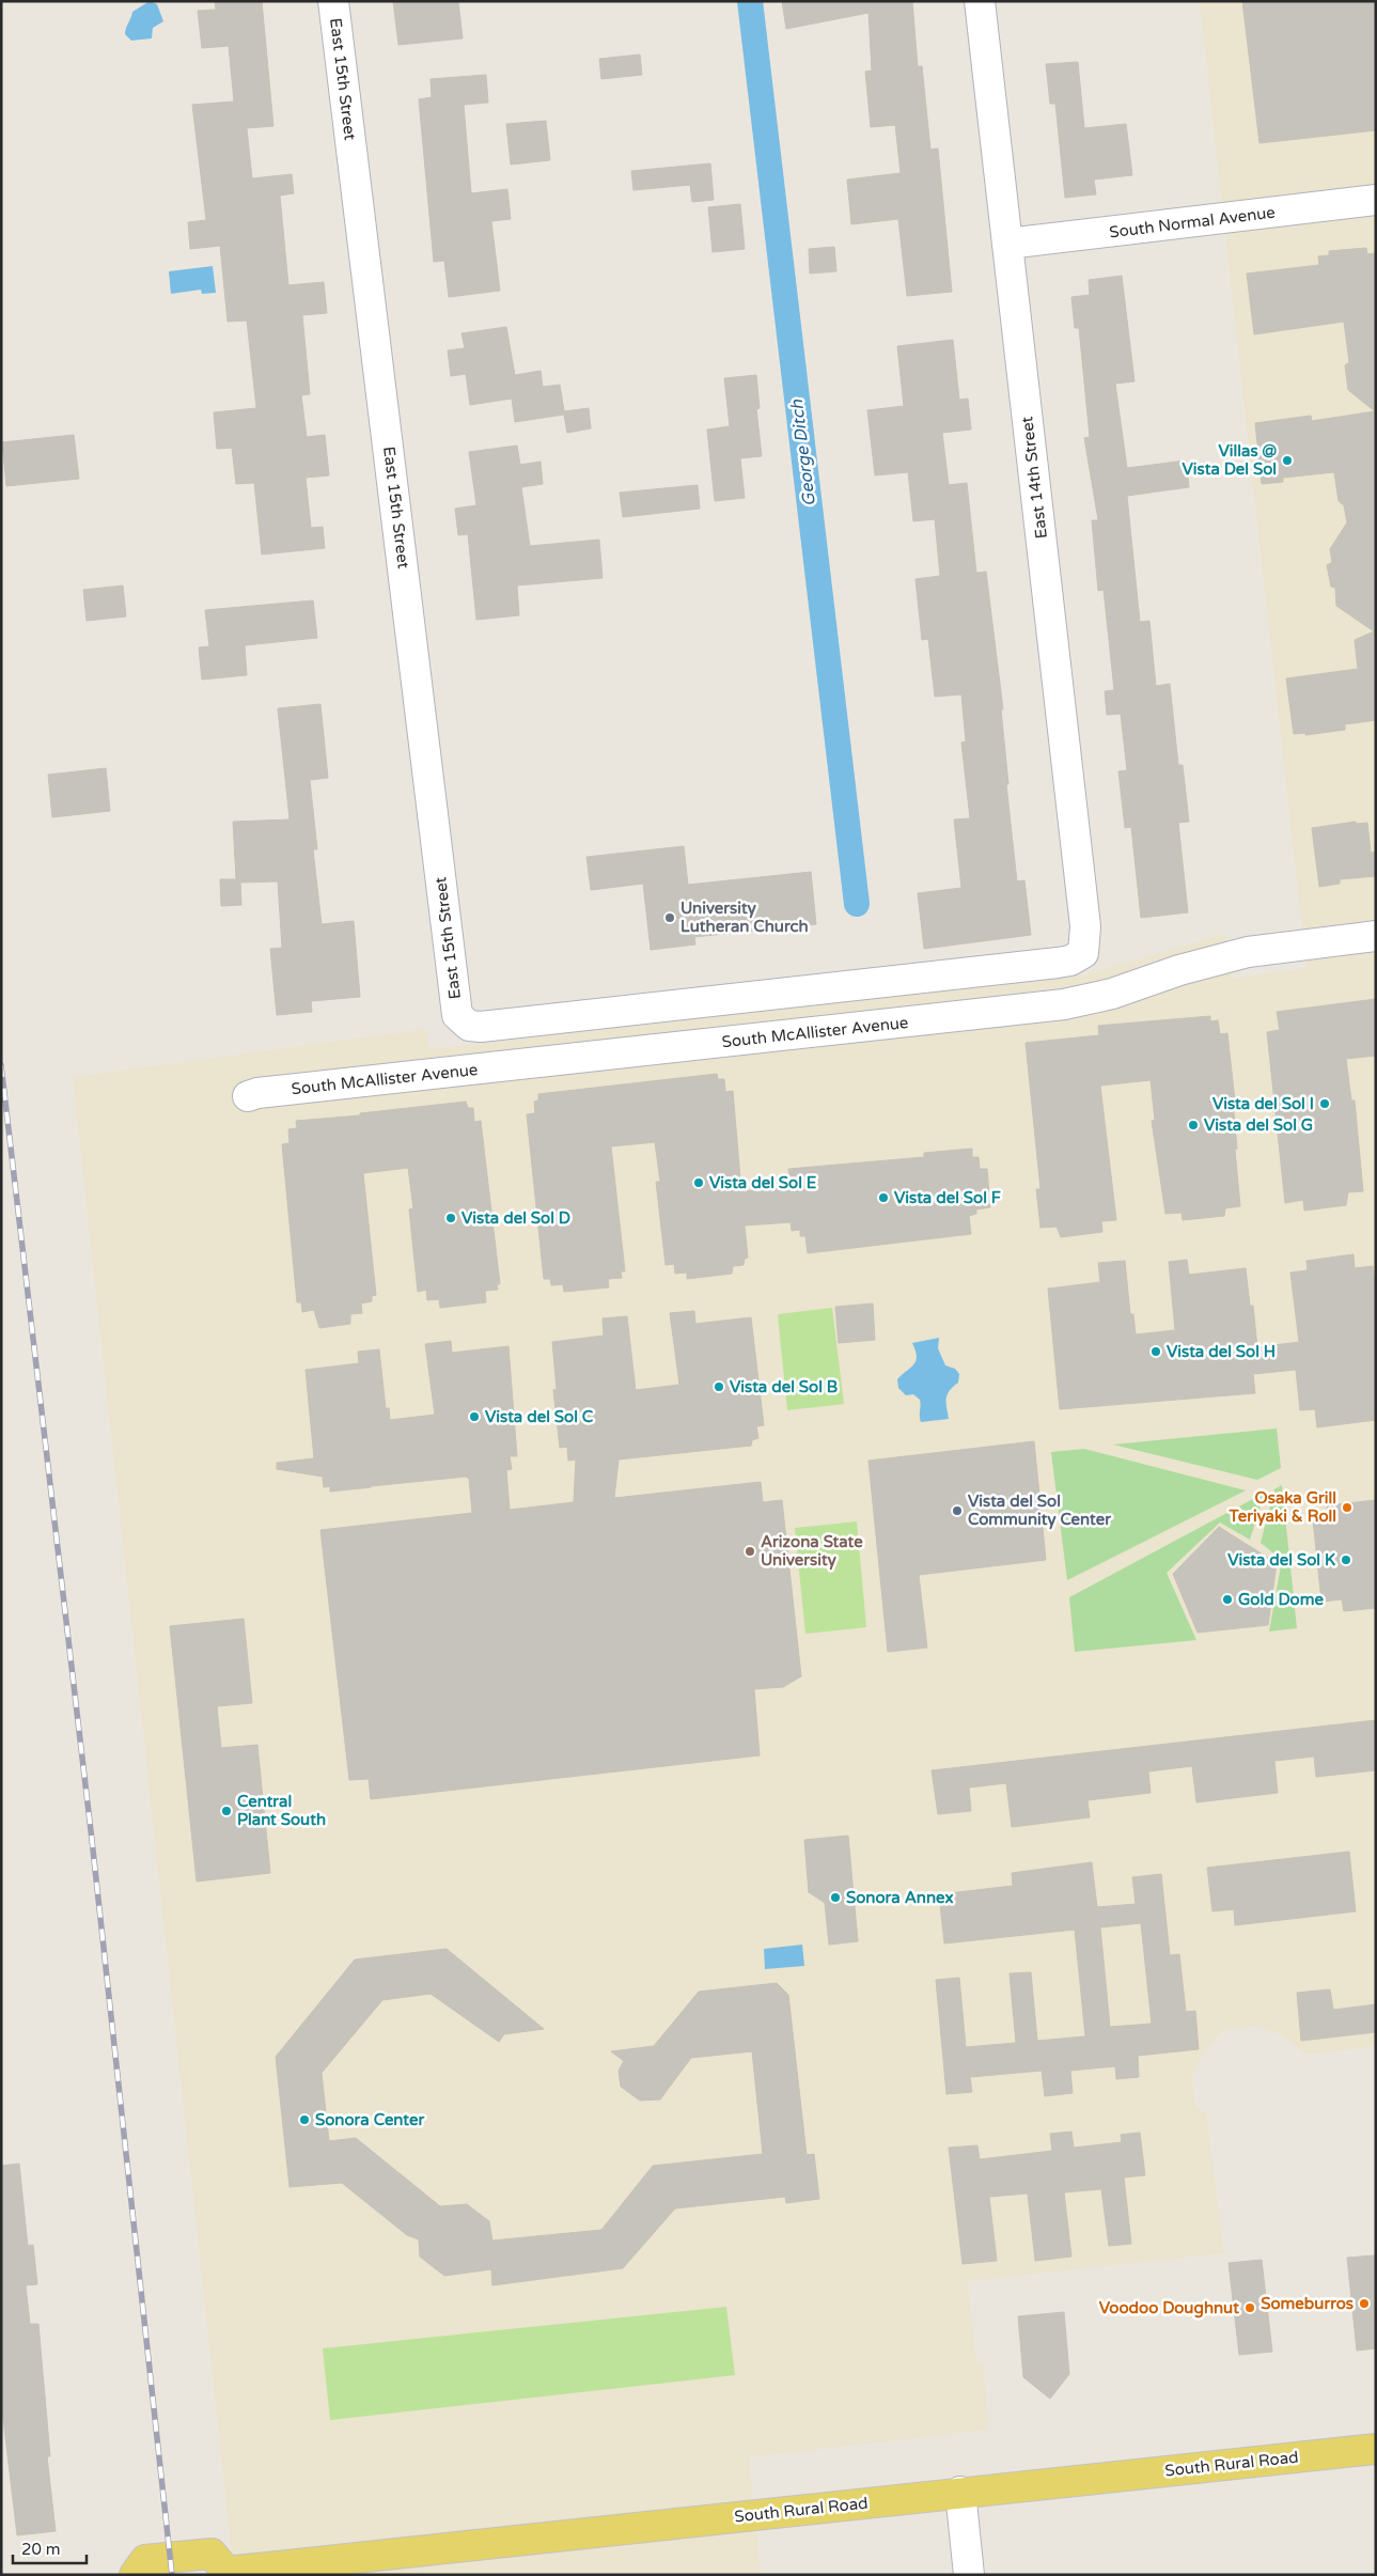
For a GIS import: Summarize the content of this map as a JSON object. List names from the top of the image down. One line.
{"streets":{"main road":["South Rural Road"],"street":["East 15th Street","South Normal Avenue","East 14th Street","South McAllister Avenue"]},"crossings":[["East 15th Street","East 14th Street"],["South Normal Avenue","East 14th Street"]],"water":["George Ditch"],"places":["Villas @ Vista Del Sol","University Lutheran Church","Vista del Sol I","Vista del Sol G","Vista del Sol E","Vista del Sol F","Vista del Sol D","Vista del Sol H","Vista del Sol B","Vista del Sol C","Osaka Grill Teriyaki & Roll","Vista del Sol Community Center","Arizona State University","Vista del Sol K","Gold Dome","Central Plant South","Sonora Annex","Sonora Center","Someburros","Voodoo Doughnut"],"scale_bar":"20 m"}
